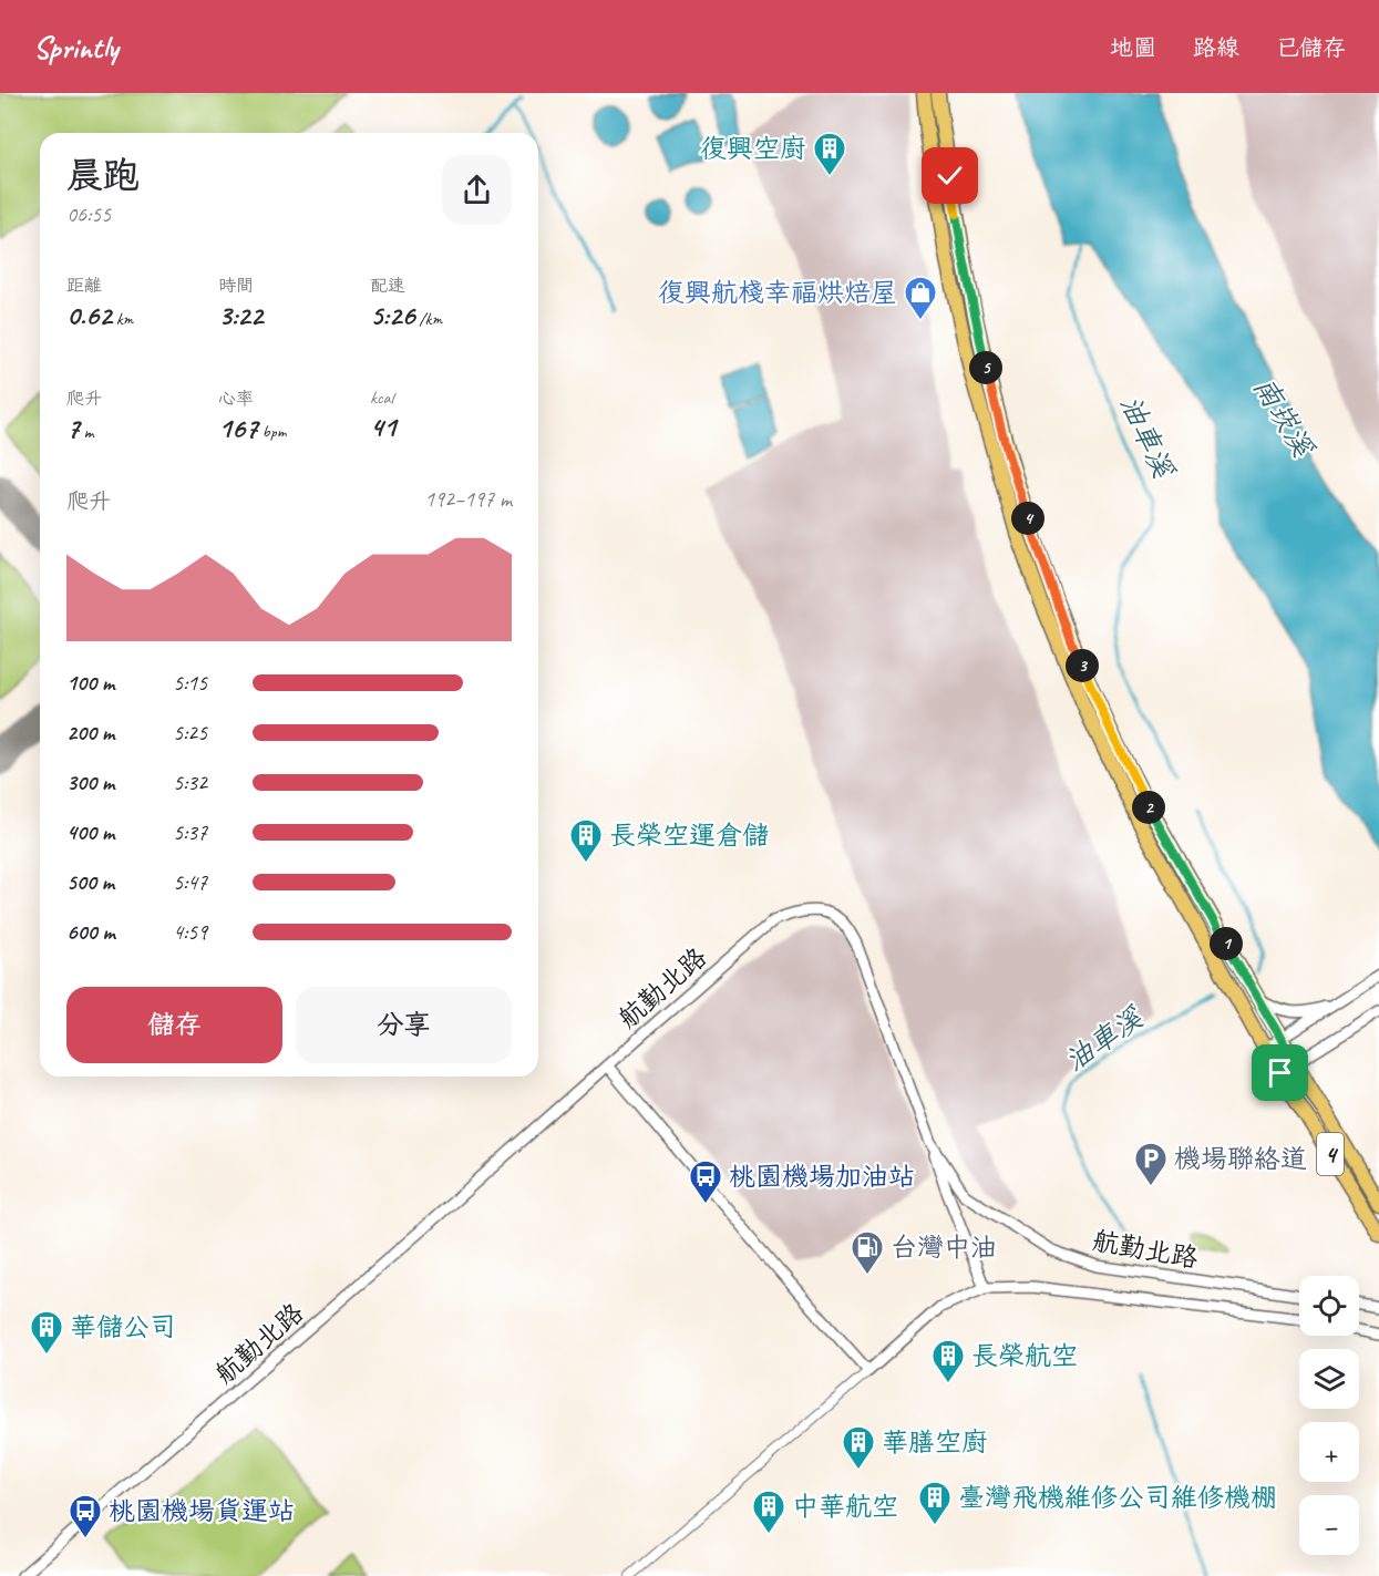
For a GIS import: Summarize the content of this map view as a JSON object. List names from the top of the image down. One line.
{"streets":{"main road":["4"],"street":["航勤北路"]},"water":["南崁溪","油車溪"],"places":{"building":["復興空廚","長榮空運倉儲","華儲公司","長榮航空","華膳空廚","臺灣飛機維修公司維修機棚","中華航空"],"shop":["復興航棧幸福烘焙屋"],"parking":["機場聯絡道"],"bus stop":["桃園機場加油站","桃園機場貨運站"],"fuel station":["台灣中油"]},"page":{"header":"Sprintly","nav":["地圖","路線","已儲存"],"heading":["晨跑","06:55"],"stats":[["距離","0.62 km"],["時間","3:22"],["配速","5:26 /km"],["爬升","7 m"],["心率","167 bpm"],["kcal","41"]],"pins":["5","4","3","2","1"],"chart":["爬升","192–197 m"],"list":[{"name":"100 m","note":"5:15"},{"name":"200 m","note":"5:25"},{"name":"300 m","note":"5:32"},{"name":"400 m","note":"5:37"},{"name":"500 m","note":"5:47"},{"name":"600 m","note":"4:59"}],"buttons":["儲存","分享"],"map_buttons":["+","−"]}}
